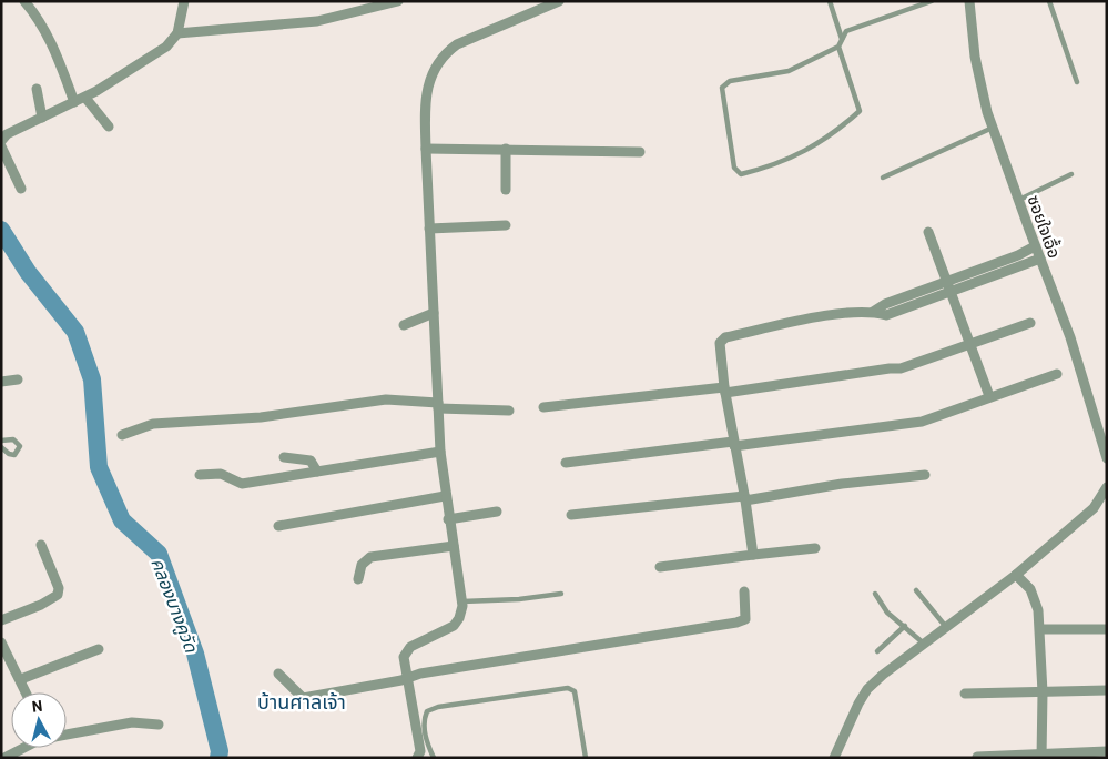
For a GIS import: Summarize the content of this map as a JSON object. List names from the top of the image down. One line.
{"streets":{"street":["ซอยใจเอื้อ"]},"districts":["บ้านศาลเจ้า"],"water":["คลองบางคูวัด"],"north":"top"}
